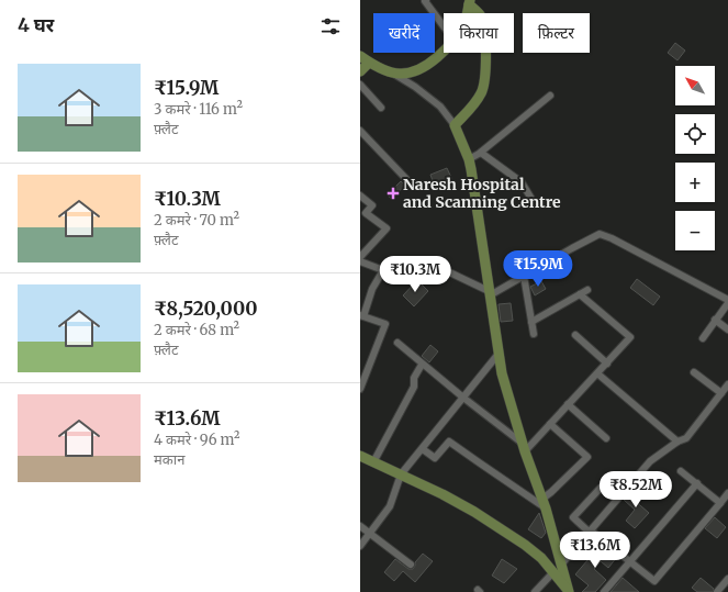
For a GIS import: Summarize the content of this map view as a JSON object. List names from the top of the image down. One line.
{"places":{"health":["Naresh Hospital and Scanning Centre"]},"north":"top left","page":{"heading":"4 घर","chip":["खरीदें","किराया","फ़िल्टर"],"list":[{"name":"₹15.9M","note":"3 कमरे · 116 m² · फ़्लैट"},{"name":"₹10.3M","note":"2 कमरे · 70 m² · फ़्लैट"},{"name":"₹8,520,000","note":"2 कमरे · 68 m² · फ़्लैट"},{"name":"₹13.6M","note":"4 कमरे · 96 m² · मकान"}],"map_buttons":["+","−"],"price":["₹15.9M","₹10.3M","₹8.52M","₹13.6M"]}}
